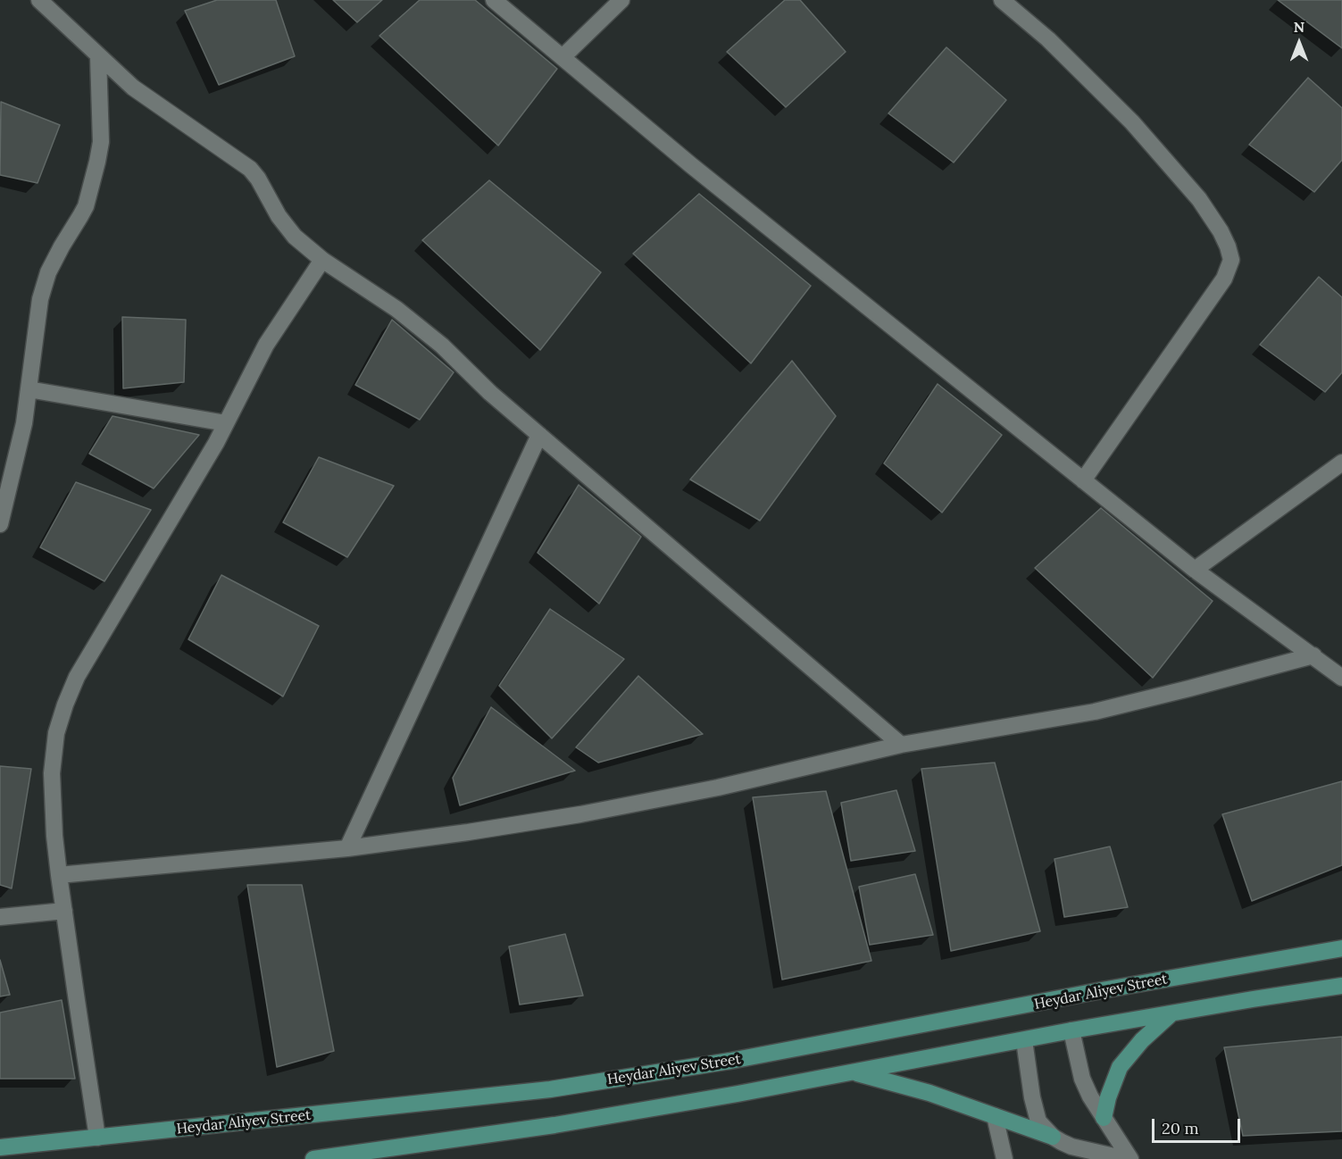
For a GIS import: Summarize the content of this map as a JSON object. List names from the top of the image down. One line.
{"streets":{"main road":["Heydar Aliyev Street"]},"scale_bar":"20 m","north":"top"}
